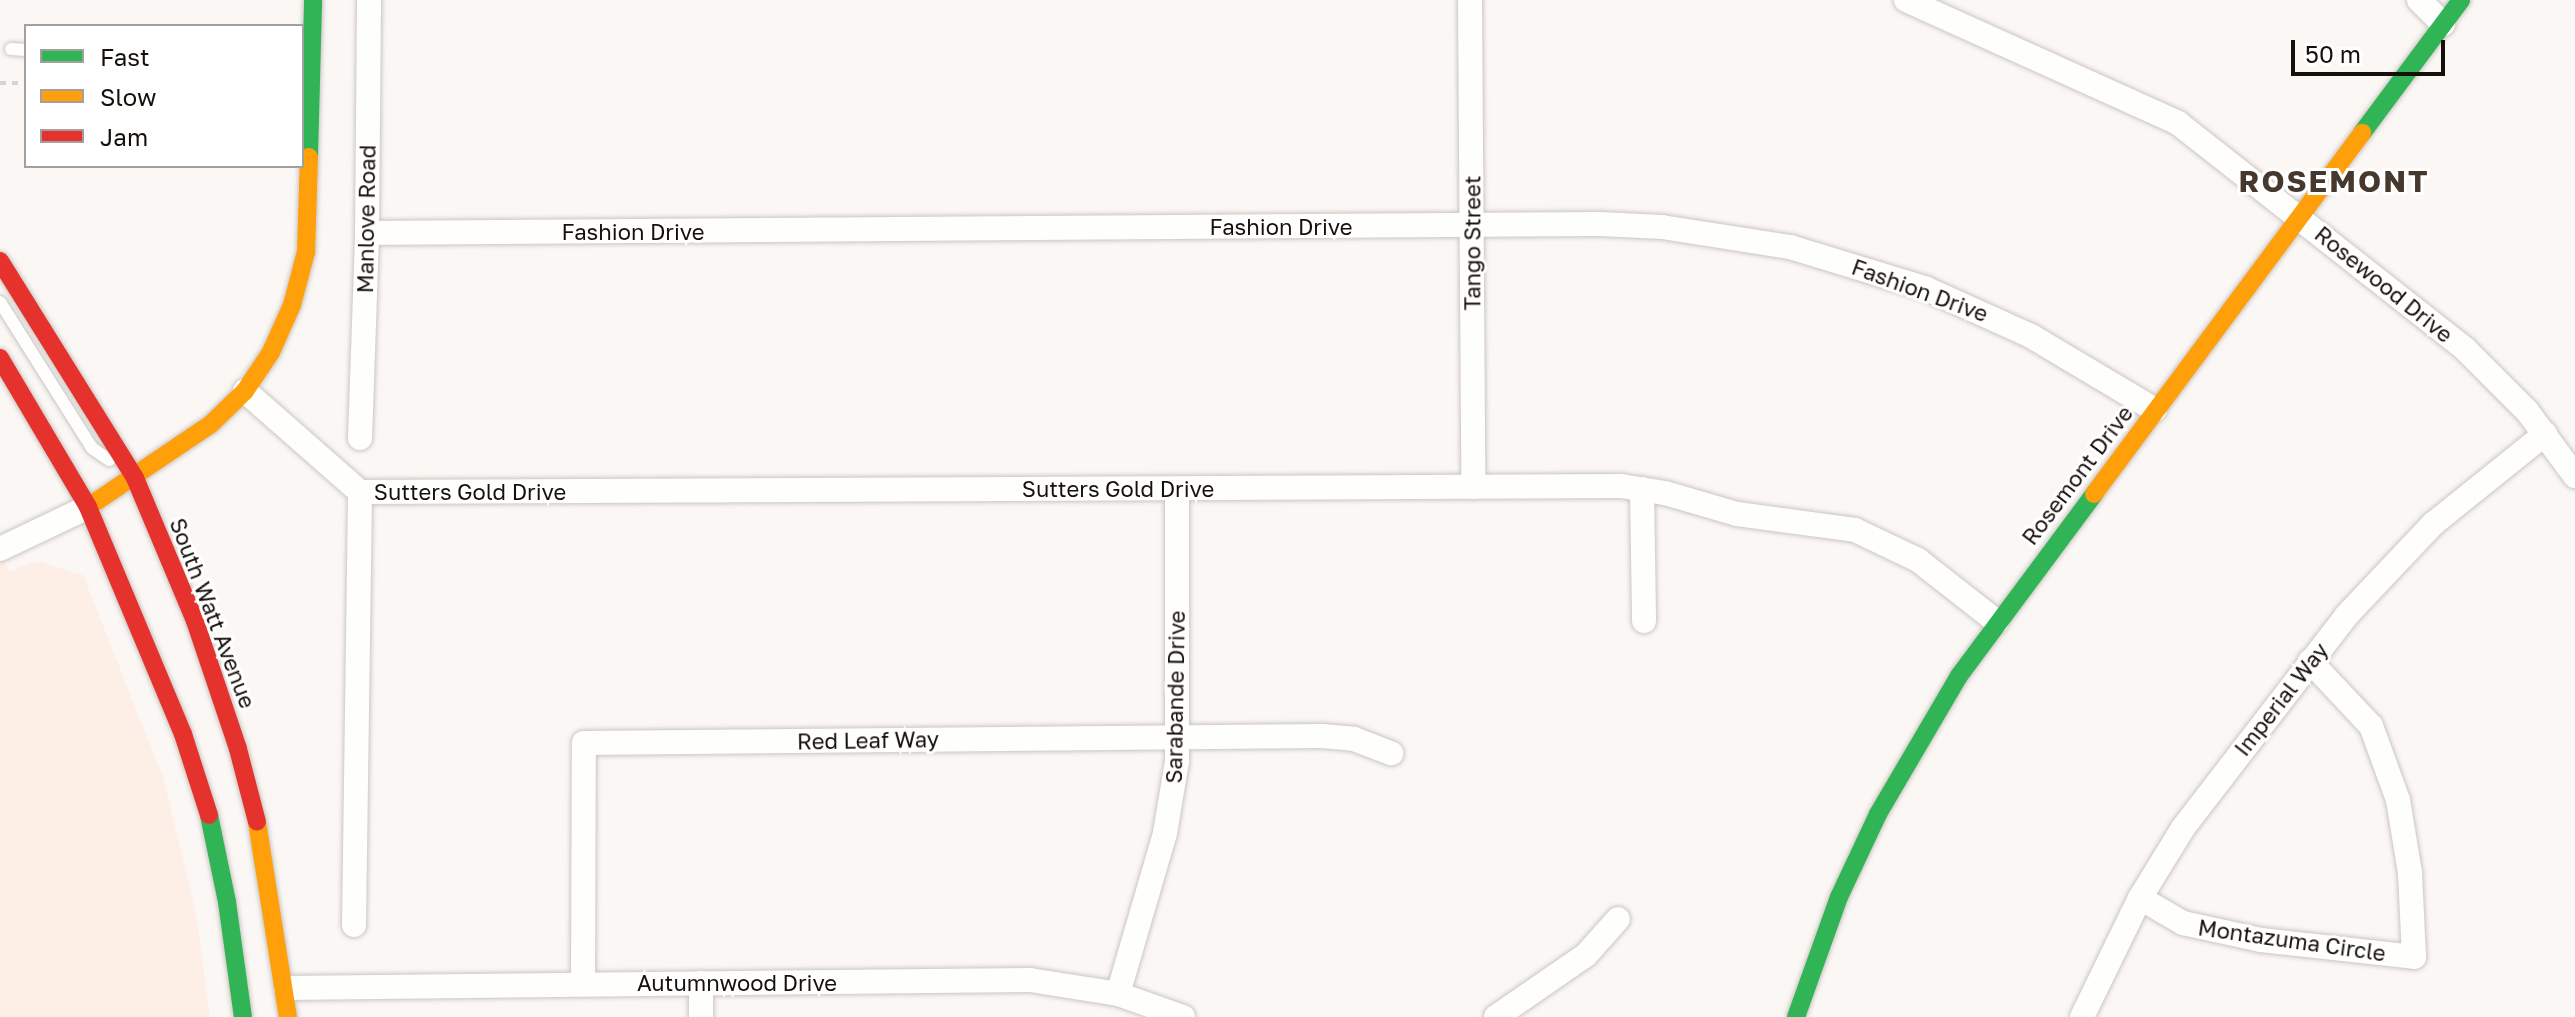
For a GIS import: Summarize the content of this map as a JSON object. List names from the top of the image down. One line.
{"streets":{"street":["Manlove Road","Fashion Drive","Tango Street","Rosewood Drive","Rosemont Drive","Sutters Gold Drive","South Watt Avenue","Sarabande Drive","Imperial Way","Red Leaf Way","Montazuma Circle","Autumnwood Drive"]},"crossings":[["Manlove Road","Fashion Drive"],["Fashion Drive","Tango Street"],["Fashion Drive","Rosemont Drive"],["Tango Street","Sutters Gold Drive"],["Rosewood Drive","Rosemont Drive"],["Rosewood Drive","Imperial Way"],["Rosemont Drive","Sutters Gold Drive"],["Sutters Gold Drive","Sarabande Drive"],["South Watt Avenue","Autumnwood Drive"],["Sarabande Drive","Red Leaf Way"],["Sarabande Drive","Autumnwood Drive"],["Imperial Way","Montazuma Circle"],["Red Leaf Way","Autumnwood Drive"]],"districts":["ROSEMONT"],"legend":["Fast","Slow","Jam"],"scale_bar":"50 m"}
